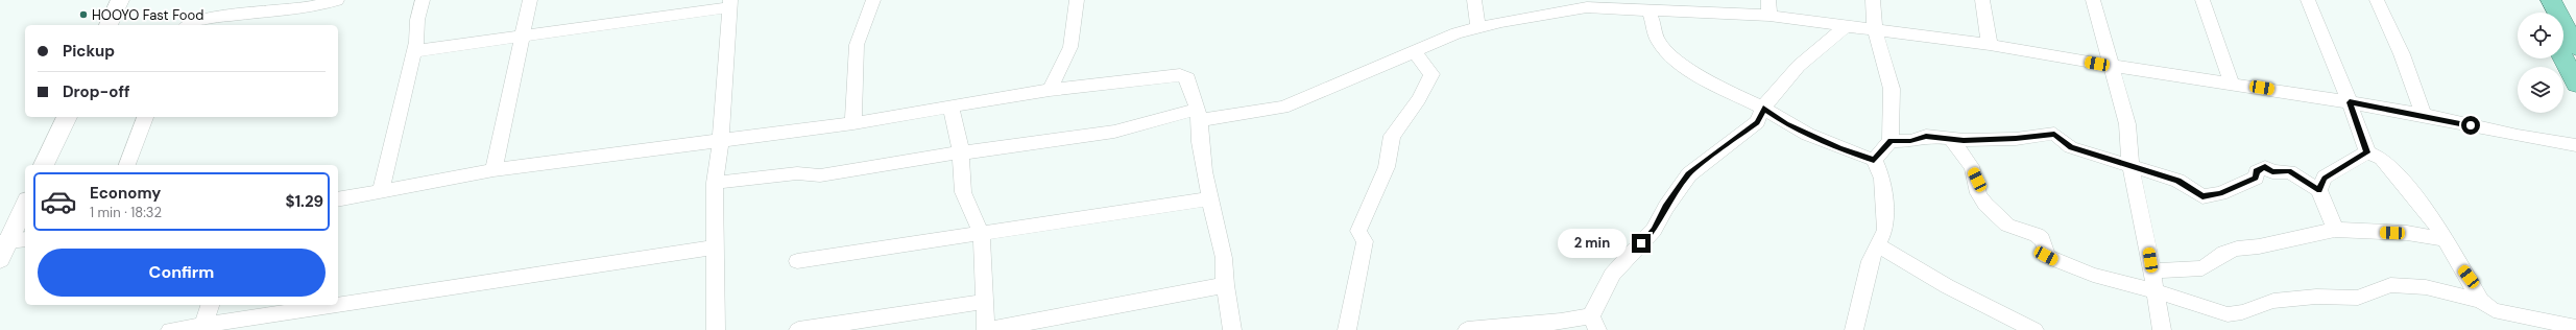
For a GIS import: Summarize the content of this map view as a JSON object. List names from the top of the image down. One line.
{"places":["HOOYO Fast Food"],"page":{"banner":["Pickup","Drop-off"],"list":[{"name":"Economy","note":"1 min · 18:32","value":"$1.29"}],"bubble":"2 min","buttons":"Confirm"}}
